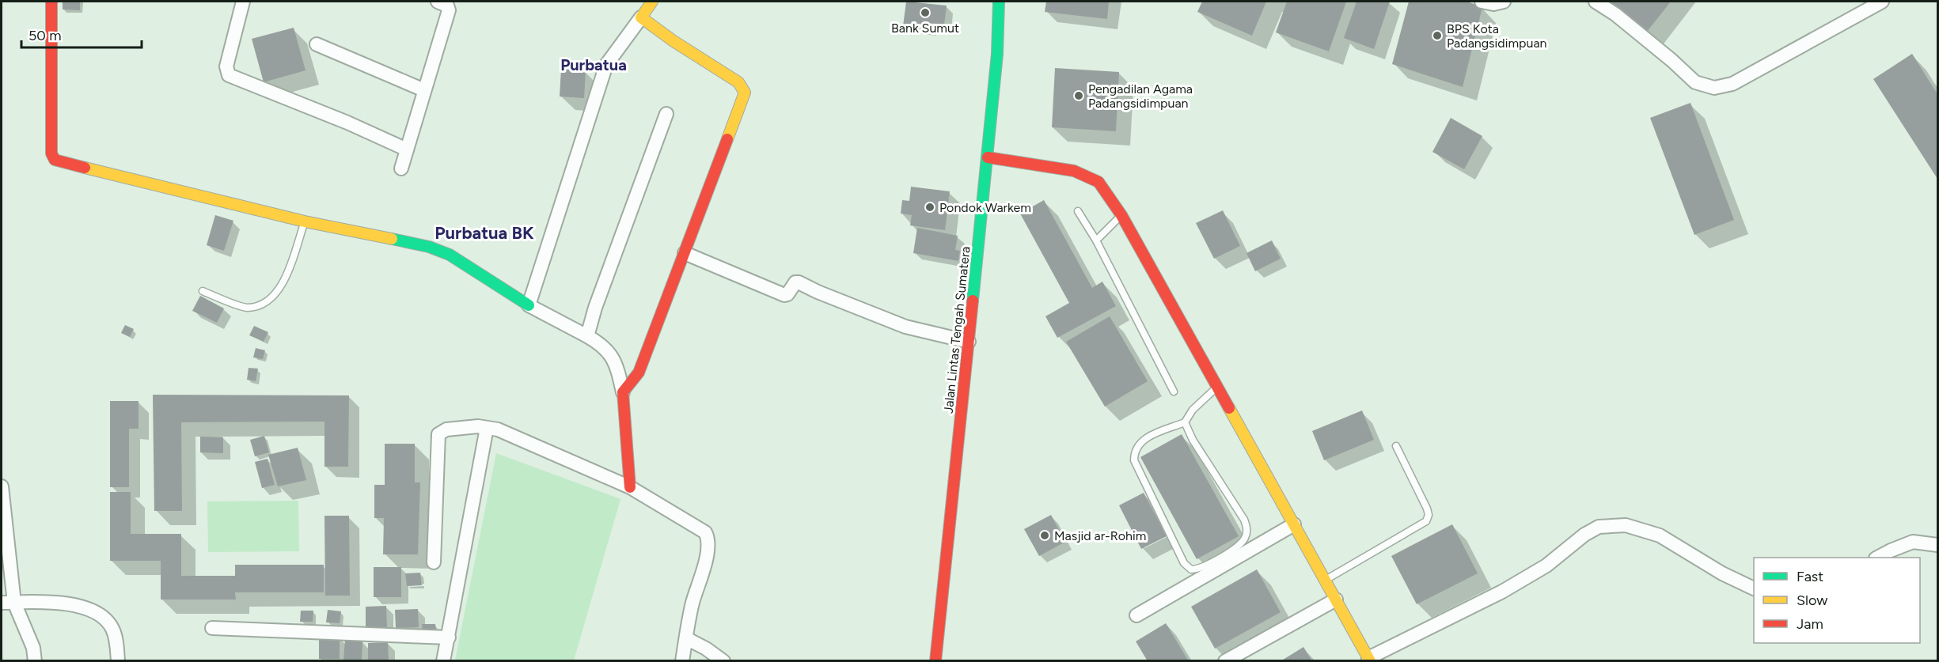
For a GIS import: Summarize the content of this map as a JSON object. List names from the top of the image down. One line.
{"streets":{"main road":["Jalan Lintas Tengah Sumatera"]},"districts":["Purbatua","Purbatua BK"],"places":["Bank Sumut","BPS Kota Padangsidimpuan","Pengadilan Agama Padangsidimpuan","Pondok Warkem","Masjid ar-Rohim"],"legend":["Fast","Slow","Jam"],"scale_bar":"50 m"}
